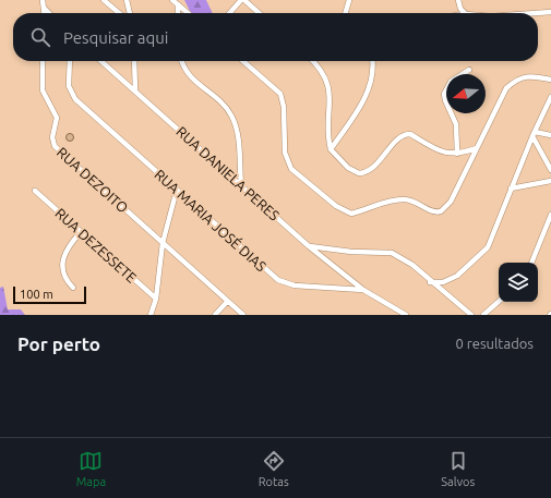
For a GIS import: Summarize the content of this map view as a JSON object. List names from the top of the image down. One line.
{"streets":{"street":["RUA DANIELA PERES","RUA DEZOITO","RUA MARIA JOSÉ DIAS","RUA DEZESSETE"]},"crossings":[["RUA DANIELA PERES","RUA MARIA JOSÉ DIAS"]],"scale_bar":"100 m","north":"left","page":{"search":"Pesquisar aqui","scale":"100 m","heading":["Por perto","0 resultados"],"nav":["Mapa","Rotas","Salvos"]}}
